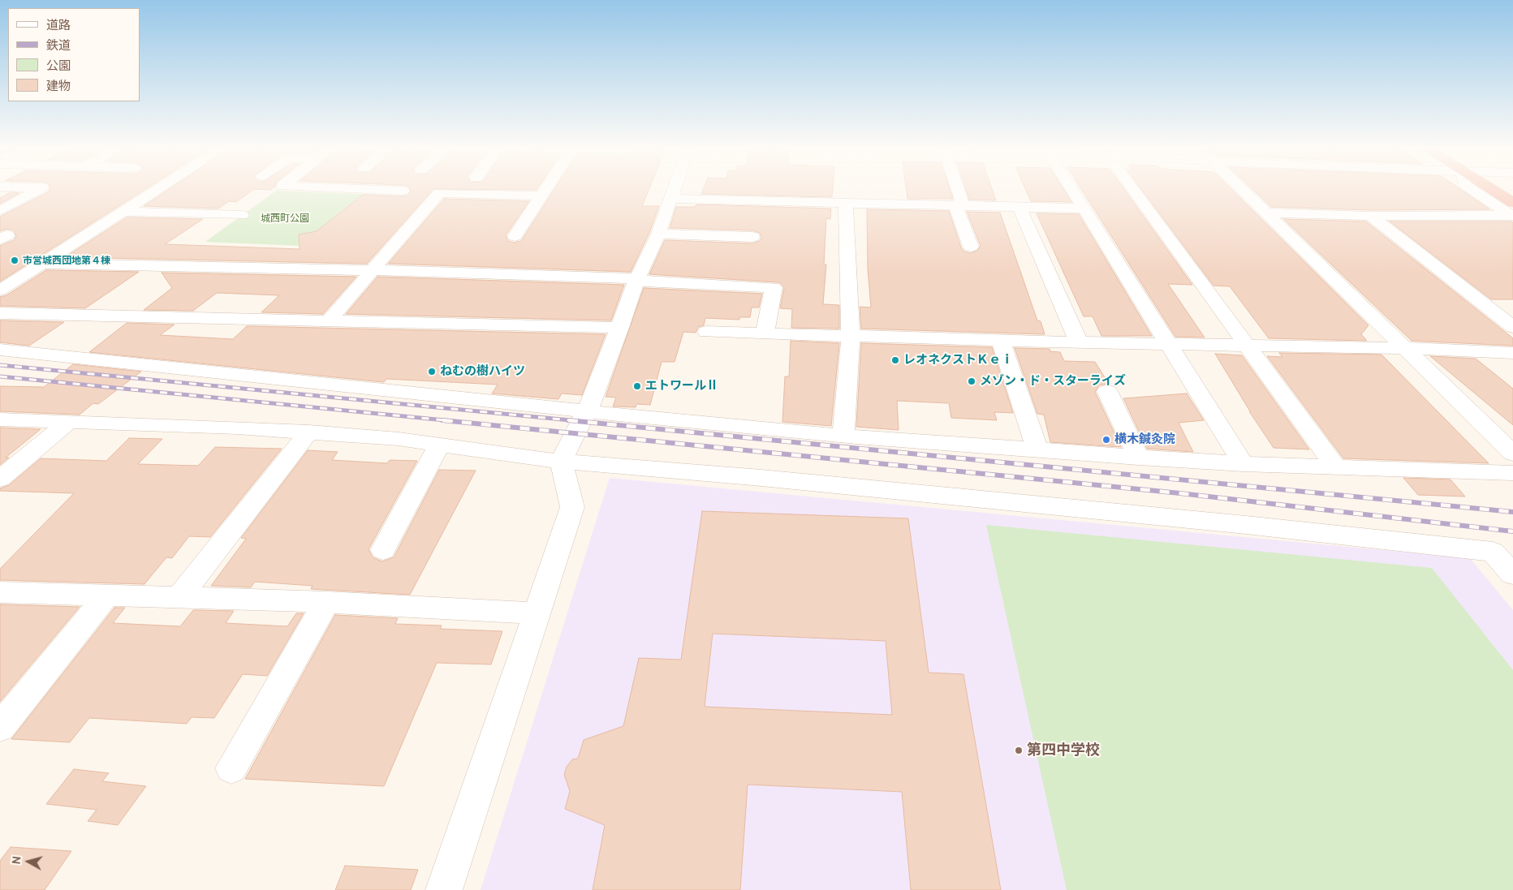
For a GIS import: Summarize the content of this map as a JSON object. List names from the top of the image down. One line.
{"parks":["城西町公園"],"places":["市営城西団地第４棟","レオネクストＫｅｉ","ねむの樹ハイツ","メゾン・ド・スターライズ","エトワールⅡ","横木鍼灸院","第四中学校"],"legend":["道路","鉄道","公園","建物"],"north":"left"}
